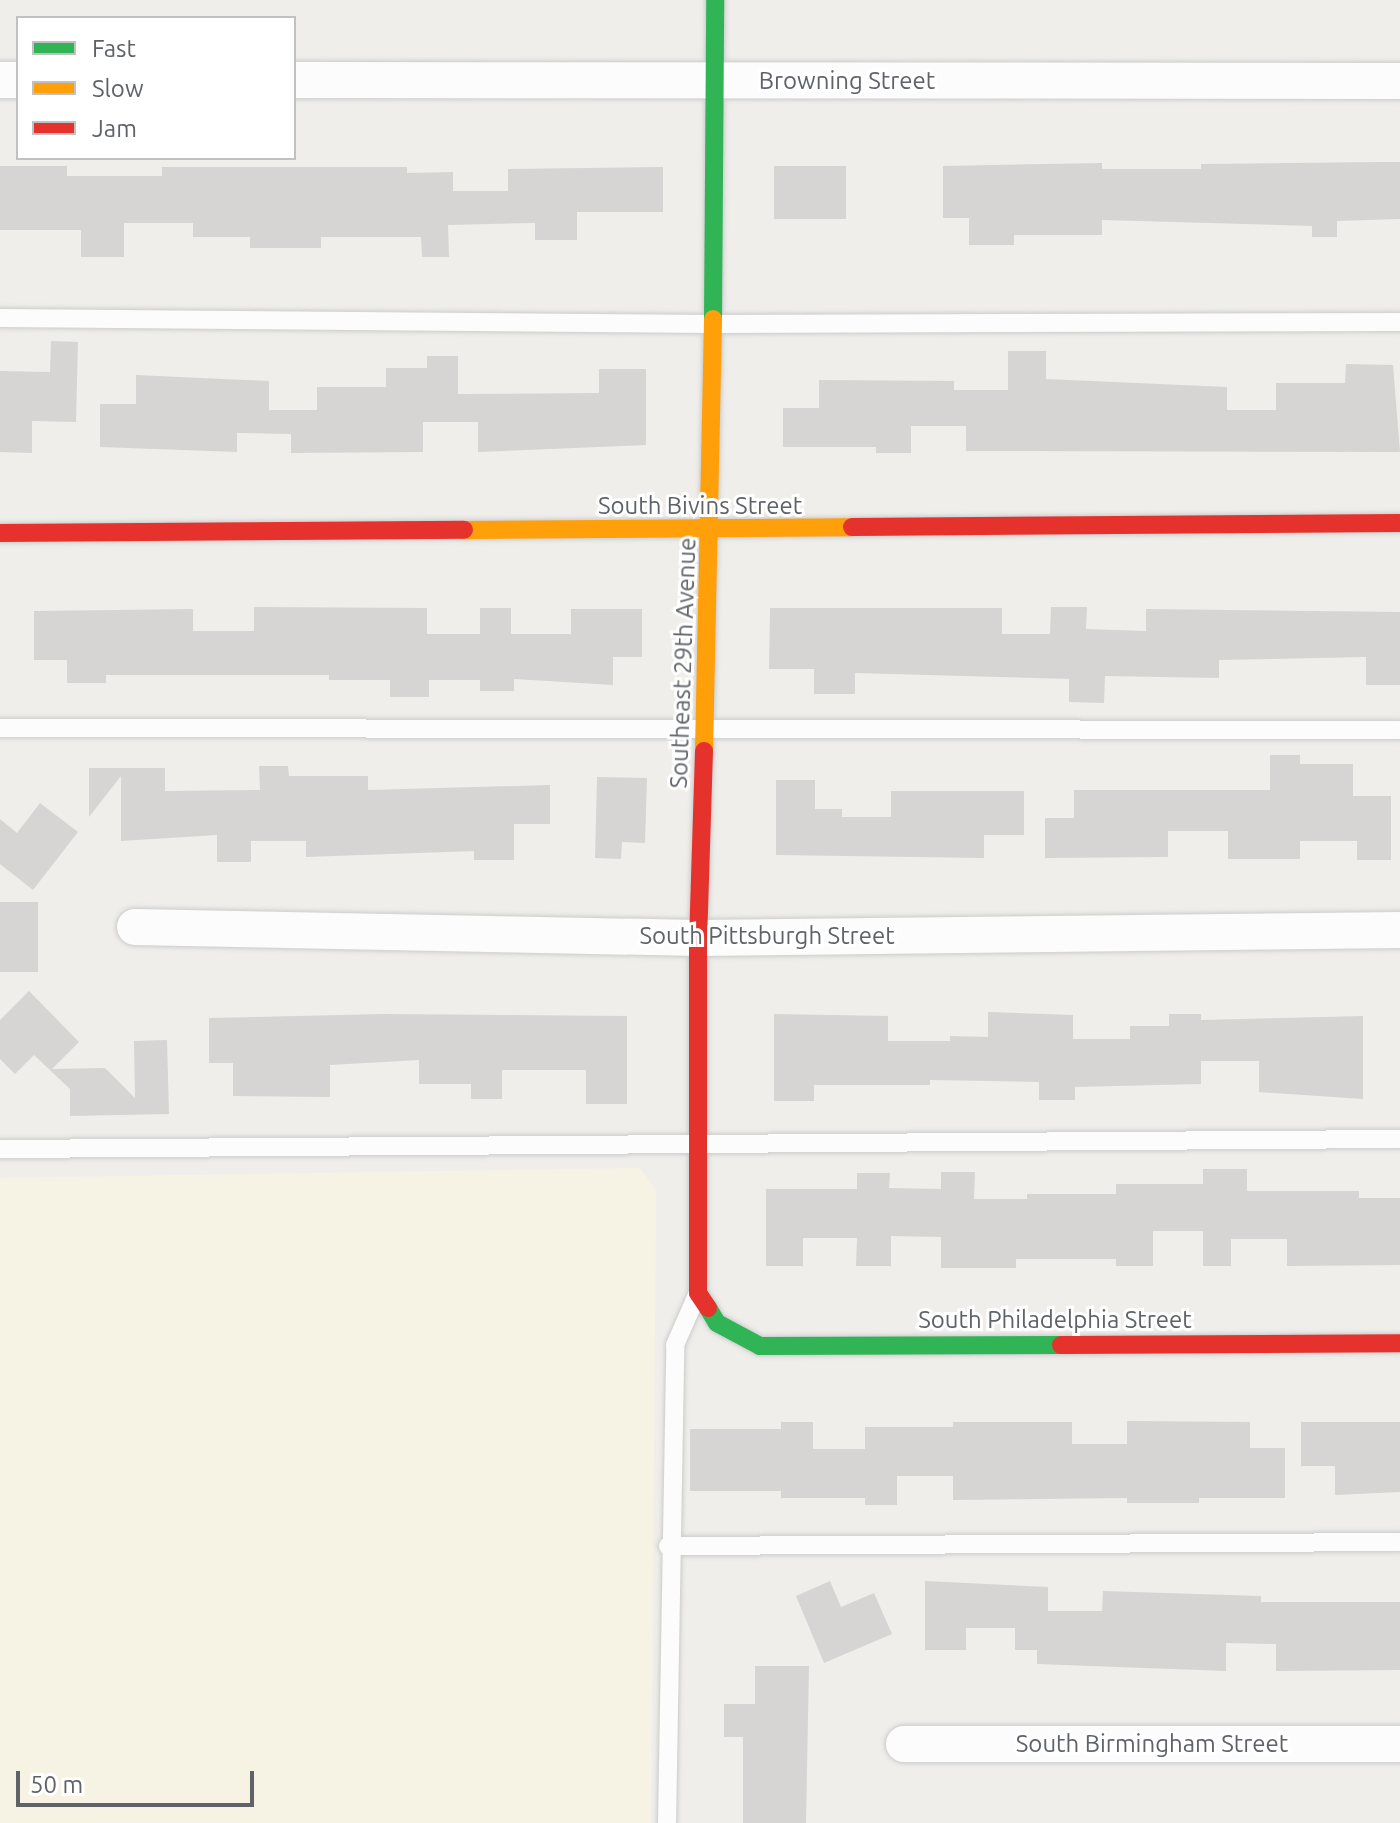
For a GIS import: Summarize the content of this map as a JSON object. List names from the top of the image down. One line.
{"streets":{"street":["Browning Street","South Bivins Street","Southeast 29th Avenue","South Pittsburgh Street","South Philadelphia Street","South Birmingham Street"]},"crossings":[["Browning Street","Southeast 29th Avenue"],["South Bivins Street","Southeast 29th Avenue"],["Southeast 29th Avenue","South Pittsburgh Street"],["Southeast 29th Avenue","South Philadelphia Street"]],"legend":["Fast","Slow","Jam"],"scale_bar":"50 m"}
